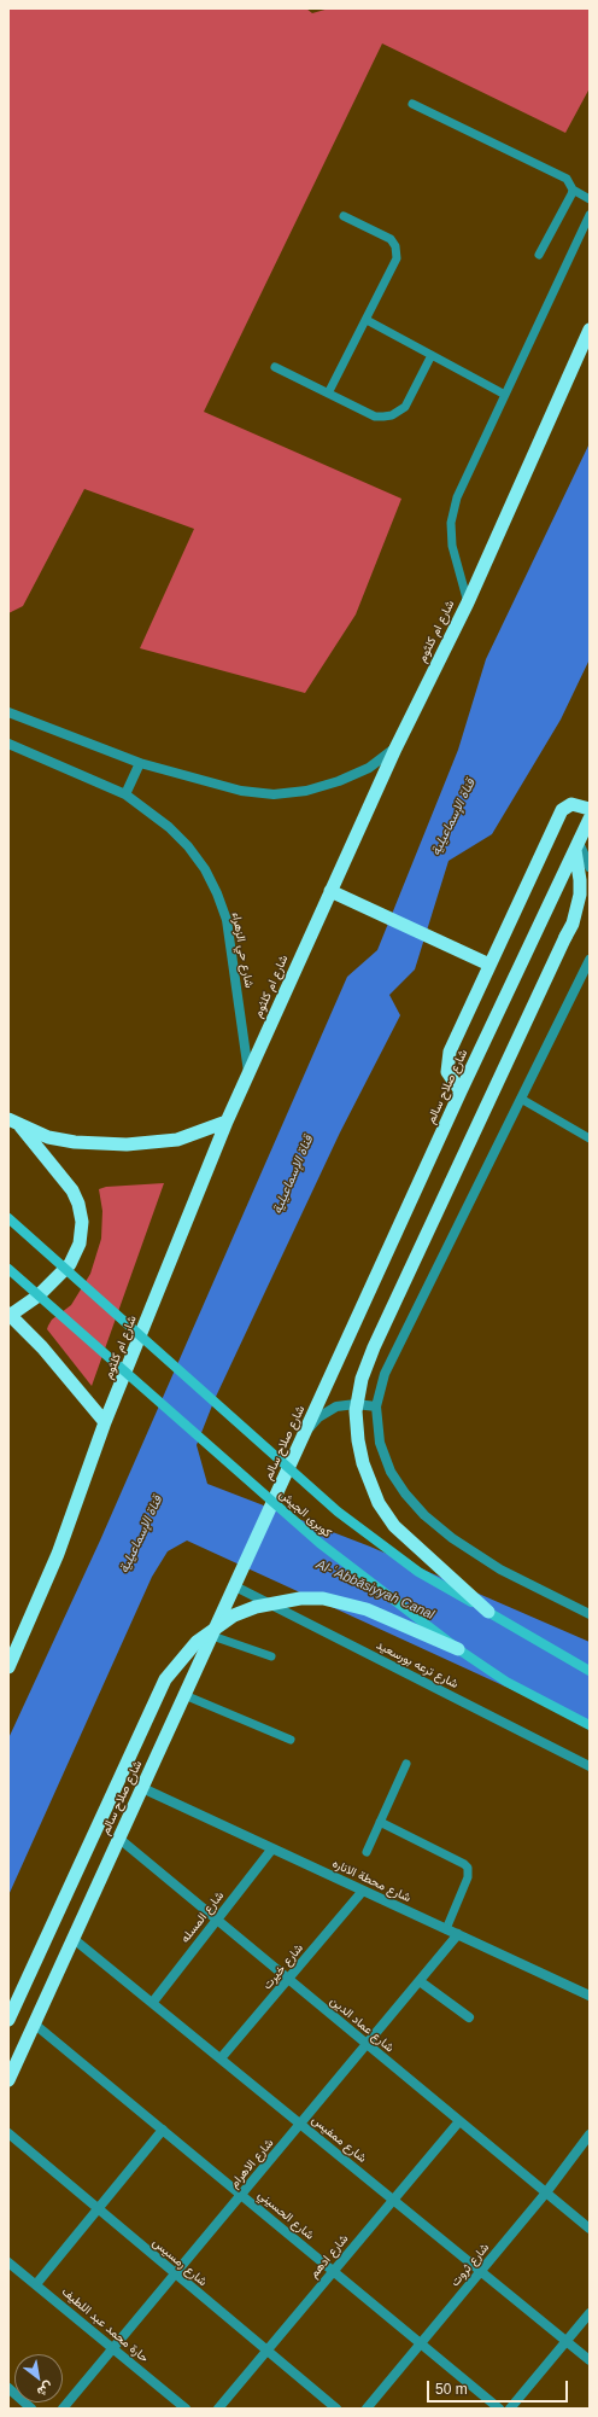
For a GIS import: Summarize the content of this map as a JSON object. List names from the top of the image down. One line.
{"streets":{"highway":["شارع ام كلثوم","شارع صلاح سالم"],"main road":["كوبرى الجيش"],"street":["شارع حي الزهراء","شارع ترعه بورسعيد","شارع محطة الاناره","شارع المسله","شارع خيرت","شارع عماد الدين","شارع ممفيس","شارع الاهرام","شارع الحسيني","شارع ادهم","شارع رمسيس","شارع ثروت","حارة محمد عبد اللطيف"]},"crossings":[["شارع ام كلثوم","شارع حي الزهراء"],["شارع صلاح سالم","شارع ترعه بورسعيد"],["شارع صلاح سالم","شارع محطة الاناره"],["شارع صلاح سالم","شارع عماد الدين"],["شارع صلاح سالم","شارع ممفيس"],["شارع صلاح سالم","شارع الحسيني"],["شارع محطة الاناره","شارع المسله"],["شارع محطة الاناره","شارع خيرت"],["شارع محطة الاناره","شارع الاهرام"],["شارع المسله","شارع عماد الدين"],["شارع المسله","شارع ممفيس"],["شارع خيرت","شارع عماد الدين"],["شارع خيرت","شارع ممفيس"],["شارع عماد الدين","شارع الاهرام"],["شارع عماد الدين","شارع ادهم"],["شارع عماد الدين","شارع ثروت"],["شارع ممفيس","شارع الاهرام"],["شارع ممفيس","شارع ادهم"],["شارع ممفيس","شارع ثروت"],["شارع الاهرام","شارع الحسيني"],["شارع الاهرام","شارع رمسيس"],["شارع الاهرام","حارة محمد عبد اللطيف"],["شارع الحسيني","شارع ادهم"],["شارع الحسيني","شارع ثروت"],["شارع ادهم","شارع رمسيس"]],"water":["قناة الإسماعيلية","Al-ʿAbbāsiyyah Canal"],"scale_bar":"50 m","north":"bottom right"}
